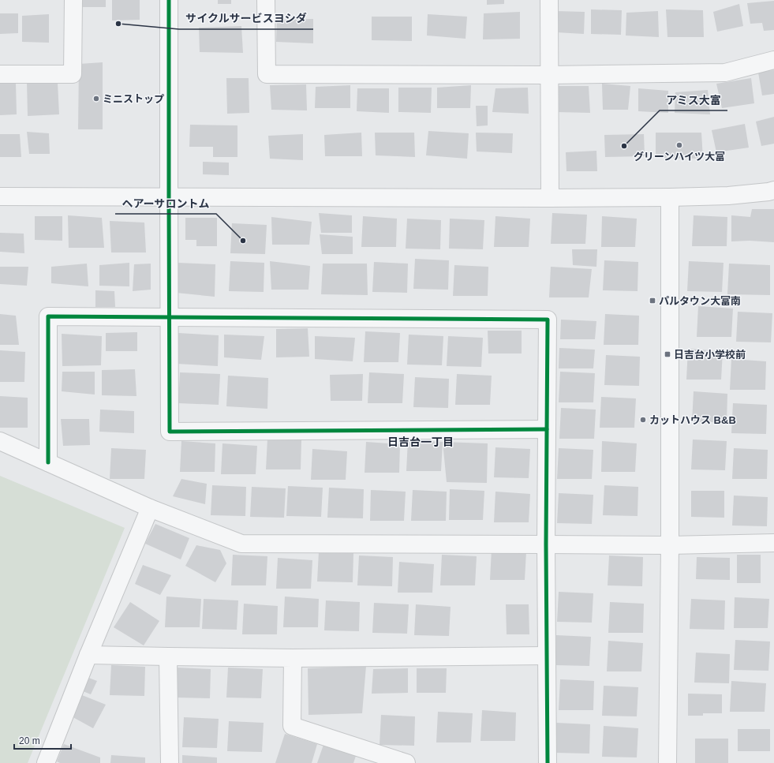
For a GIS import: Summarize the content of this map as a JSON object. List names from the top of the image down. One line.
{"districts":["日吉台一丁目"],"places":{"other":["サイクルサービスヨシダ","ミニストップ","グリーンハイツ大富","アミス大富","ヘアーサロントム","カットハウス B&B"],"transit":["パルタウン大富南","日吉台小学校前"]},"scale_bar":"20 m"}
